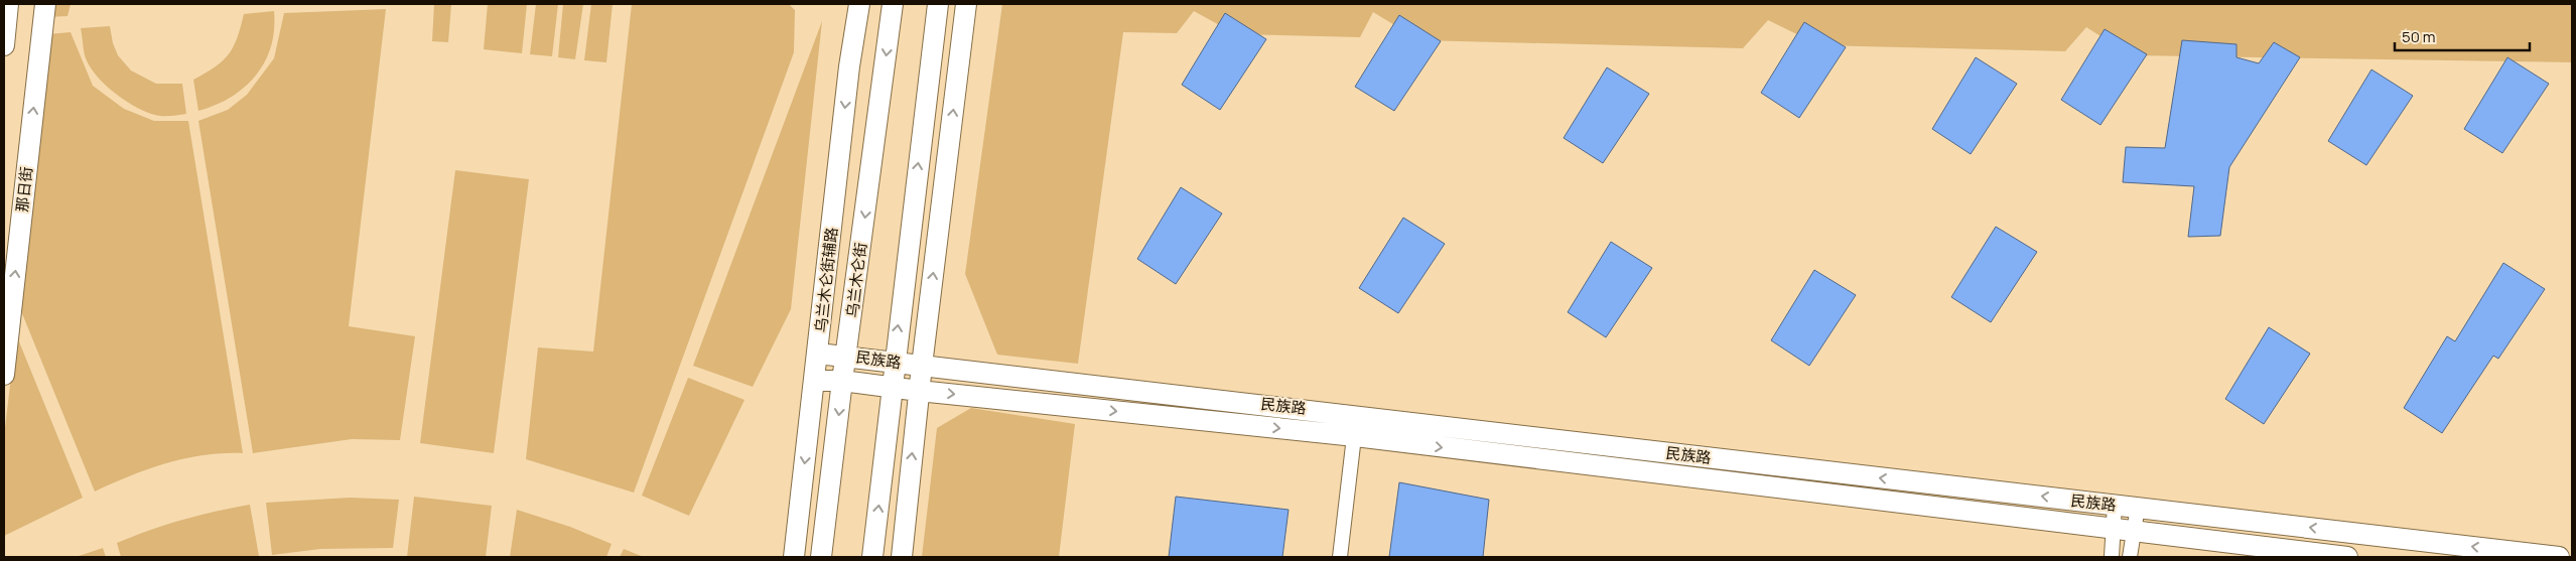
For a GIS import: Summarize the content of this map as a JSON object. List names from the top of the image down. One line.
{"streets":{"street":["那日街","乌兰木仑街辅路","乌兰木仑街","民族路"]},"crossings":[["乌兰木仑街辅路","民族路"],["乌兰木仑街","民族路"]],"one_way":["那日街"],"scale_bar":"50 m"}
